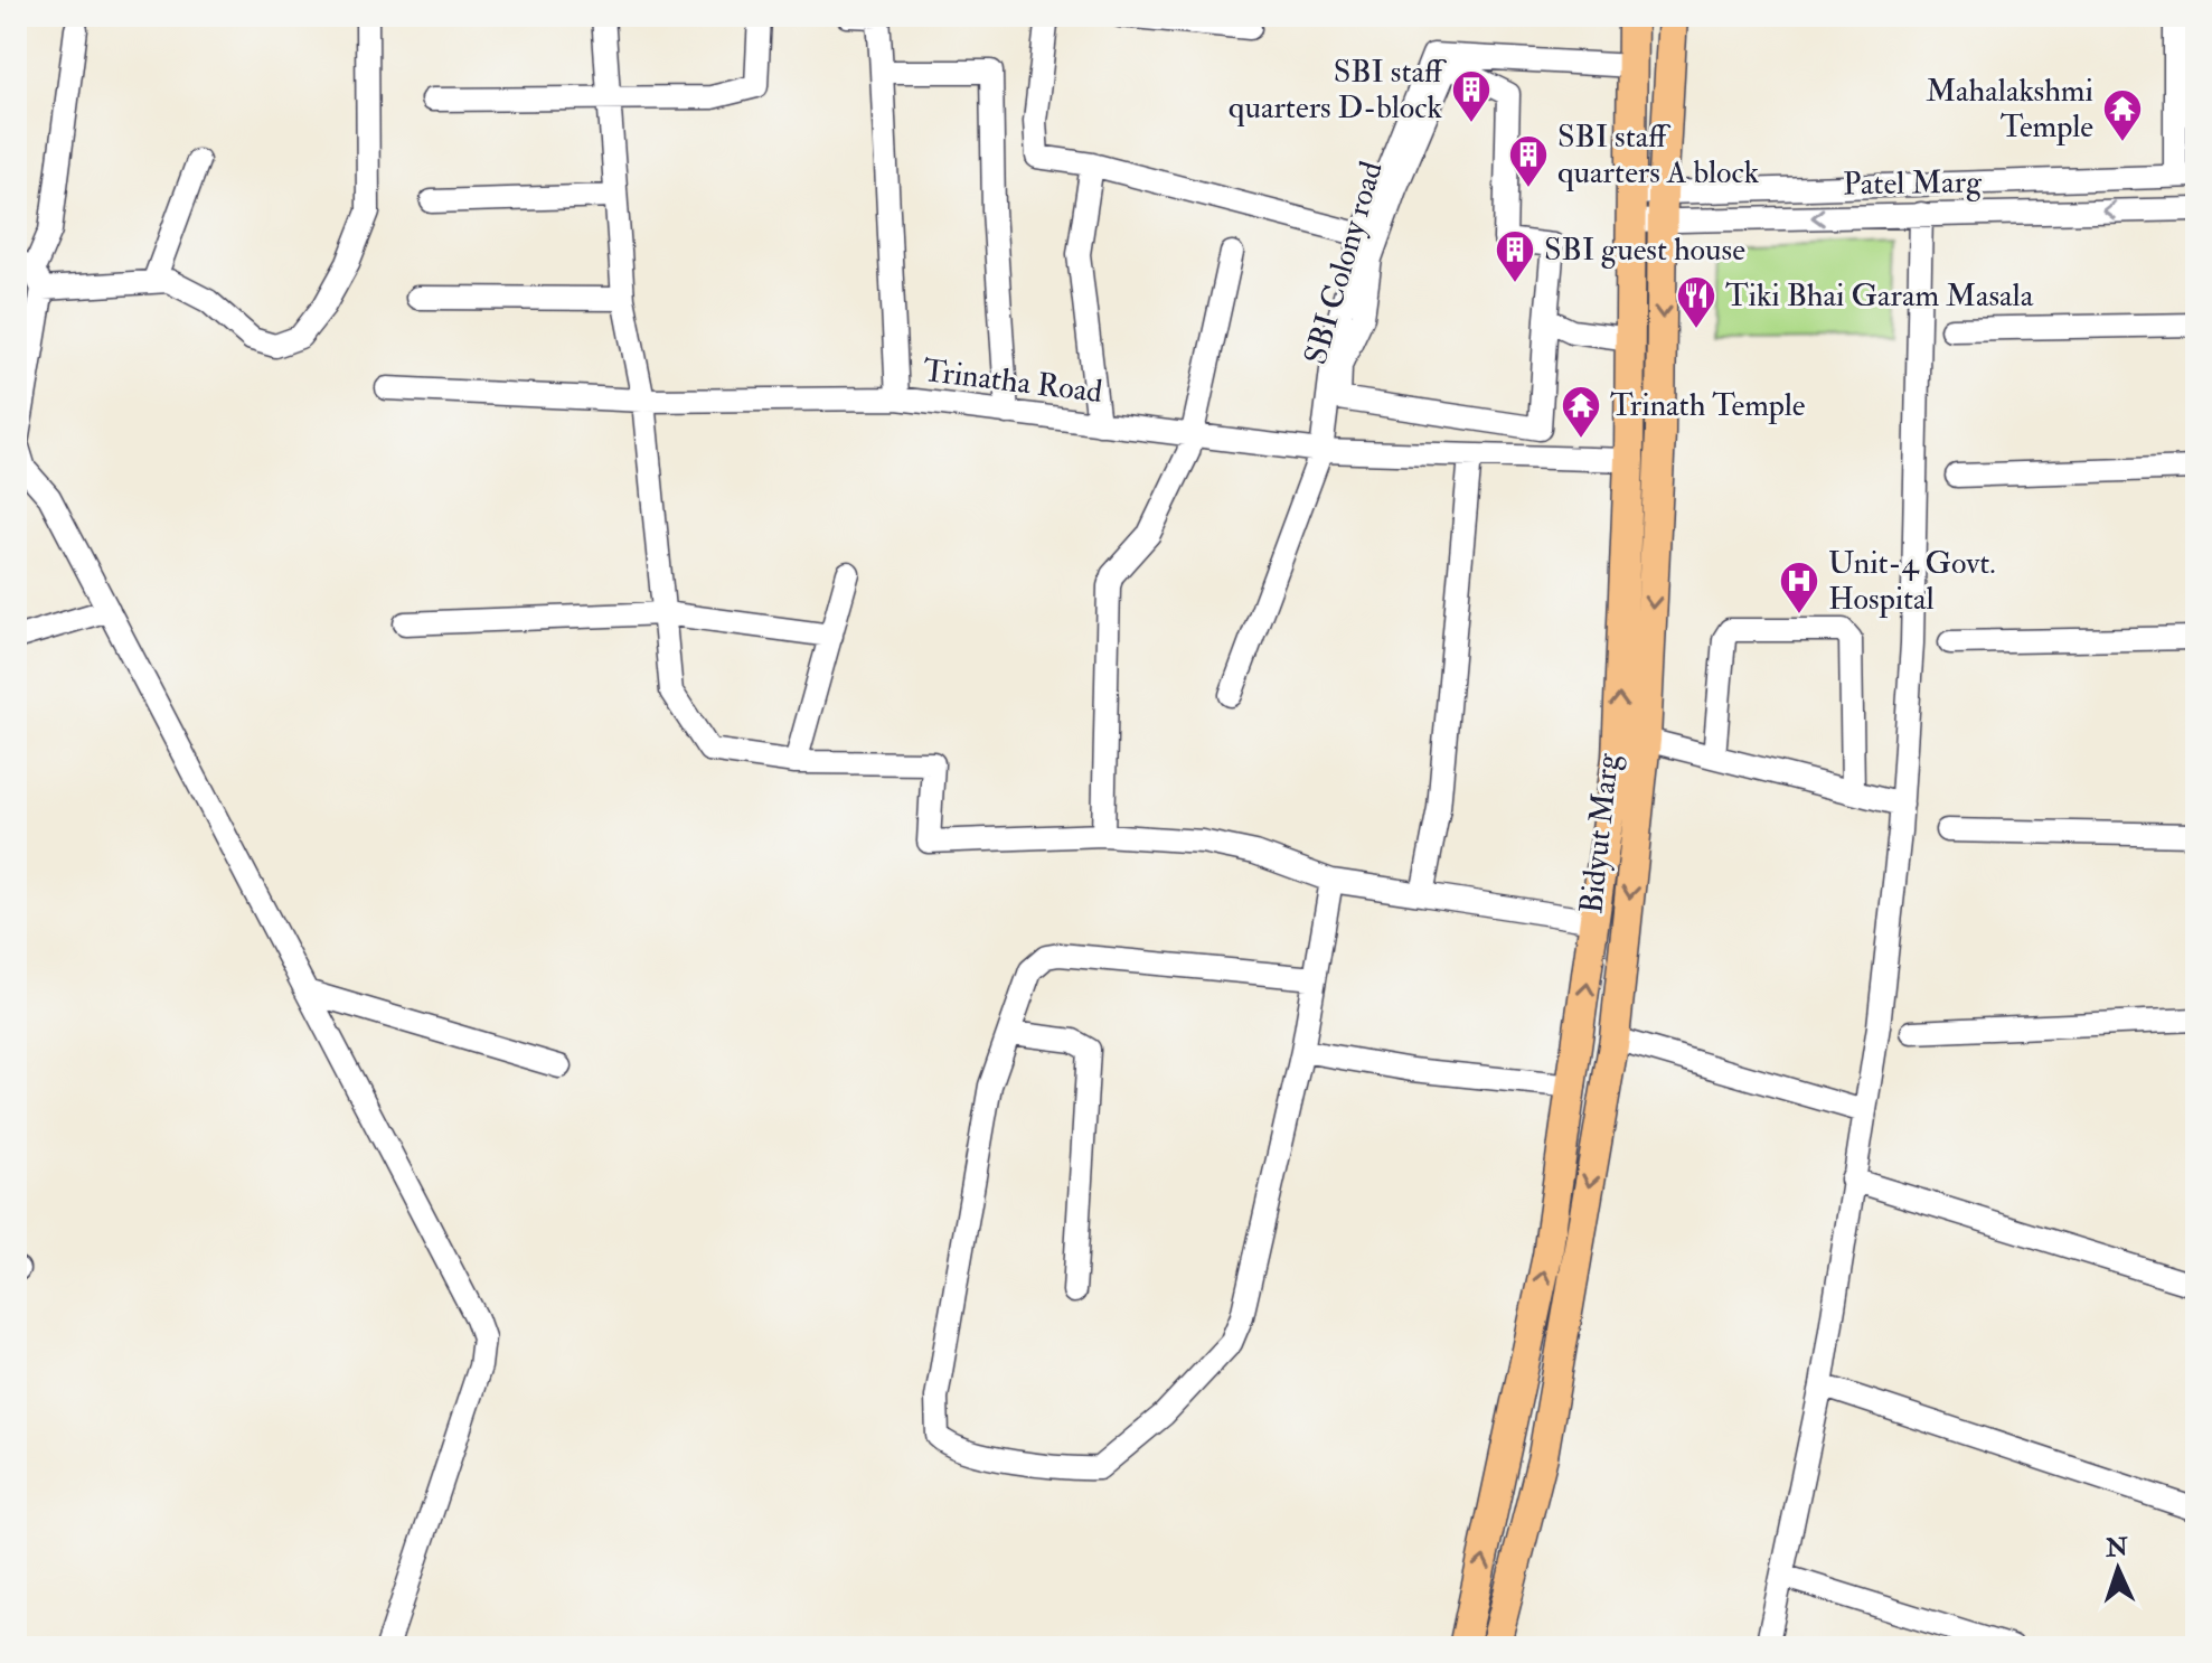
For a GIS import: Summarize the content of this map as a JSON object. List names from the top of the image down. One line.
{"streets":{"main road":["Bidyut Marg"],"street":["Patel Marg","SBI Colony road","Trinatha Road"]},"crossings":[["Patel Marg","Bidyut Marg"],["Trinatha Road","Bidyut Marg"]],"places":{"building":["SBI staff quarters D-block","SBI staff quarters A block","SBI guest house"],"temple":["Mahalakshmi Temple","Trinath Temple"],"restaurant":["Tiki Bhai Garam Masala"],"hospital":["Unit-4 Govt. Hospital"]},"north":"top"}
